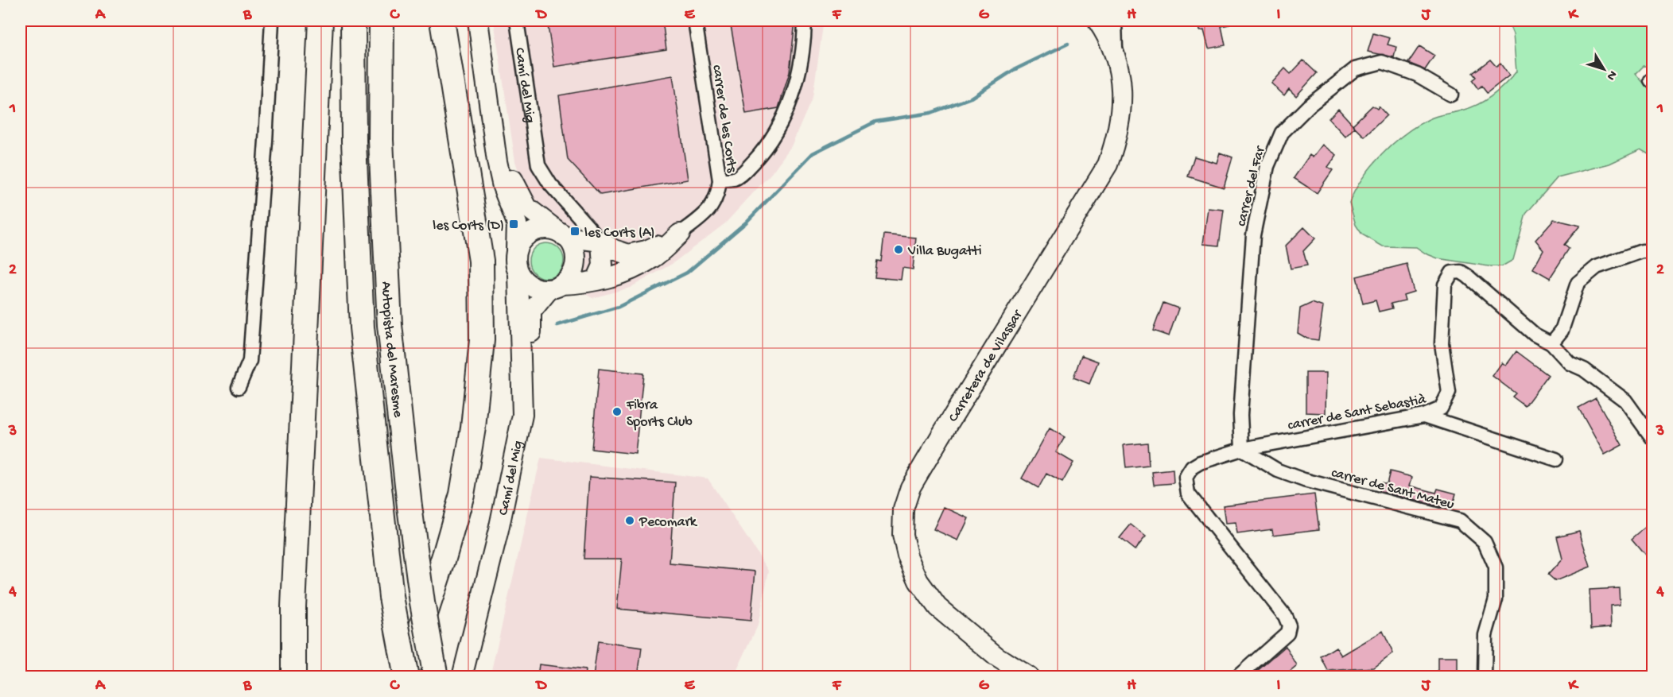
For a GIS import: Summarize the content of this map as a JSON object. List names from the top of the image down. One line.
{"streets":{"highway":["Autopista del Maresme"],"street":["Camí del Mig","carrer de les Corts","carrer del Far","Carretera de Vilassar","carrer de Sant Sebastià","carrer de Sant Mateu"]},"crossings":[["carrer del Far","carrer de Sant Sebastià"],["carrer del Far","carrer de Sant Mateu"],["carrer de Sant Sebastià","carrer de Sant Mateu"]],"places":{"transit":["les Corts (D)","les Corts (A)"],"other":["Villa Bugatti","Fibra Sports Club","Pecomark"]},"north":"bottom right","grid":{"columns":["A","B","C","D","E","F","G","H","I","J","K"],"rows":["1","2","3","4"]}}
